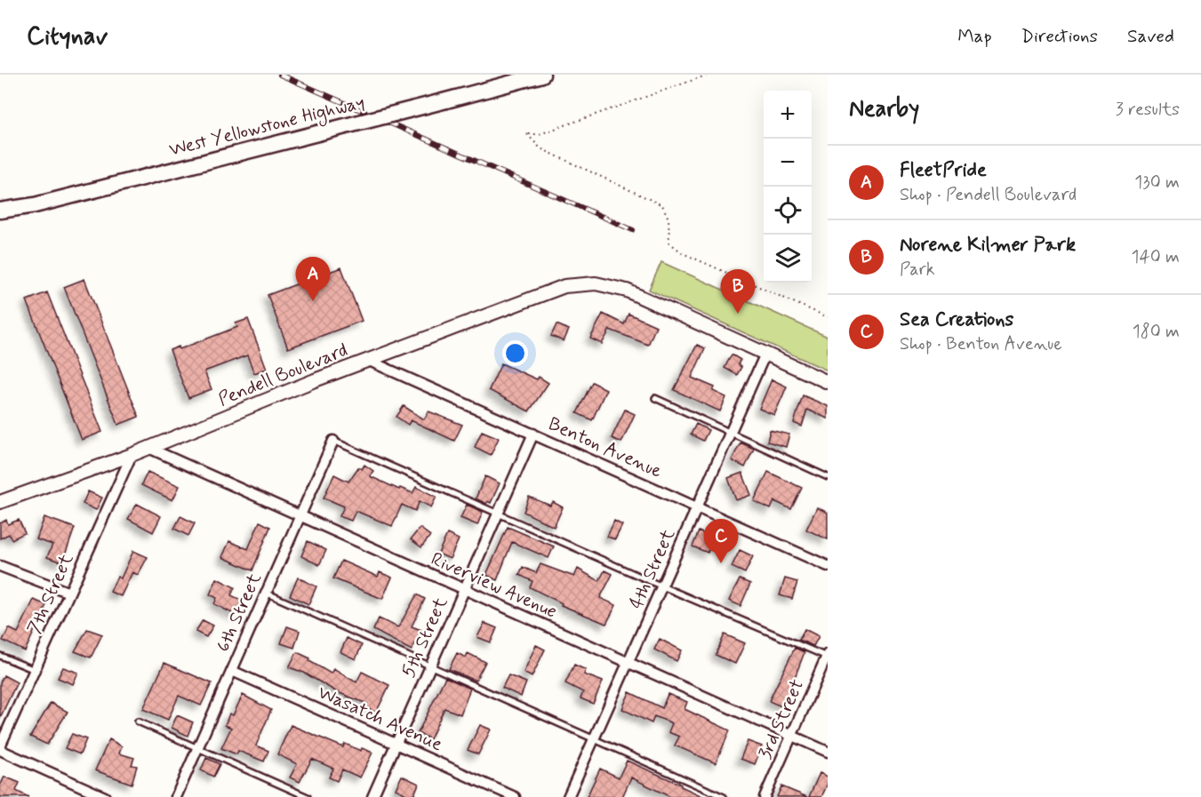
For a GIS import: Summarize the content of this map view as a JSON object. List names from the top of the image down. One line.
{"streets":{"main road":["West Yellowstone Highway"],"street":["Pendell Boulevard","Benton Avenue","4th Street","Riverview Avenue","7th Street","6th Street","5th Street","Wasatch Avenue","3rd Street"]},"crossings":[["Pendell Boulevard","Benton Avenue"],["Pendell Boulevard","4th Street"],["Pendell Boulevard","Riverview Avenue"],["Pendell Boulevard","7th Street"],["Benton Avenue","4th Street"],["Benton Avenue","5th Street"],["4th Street","Riverview Avenue"],["Riverview Avenue","6th Street"],["Riverview Avenue","5th Street"],["Riverview Avenue","3rd Street"],["6th Street","Wasatch Avenue"],["5th Street","Wasatch Avenue"]],"page":{"header":"Citynav","nav":["Map","Directions","Saved"],"heading":["Nearby","3 results"],"map_buttons":["+","−"],"list":[{"mark":"A","name":"FleetPride","note":"Shop · Pendell Boulevard","value":"130 m"},{"mark":"B","name":"Norene Kilmer Park","note":"Park","value":"140 m"},{"mark":"C","name":"Sea Creations","note":"Shop · Benton Avenue","value":"180 m"}],"pins":["A","B","C"]}}
